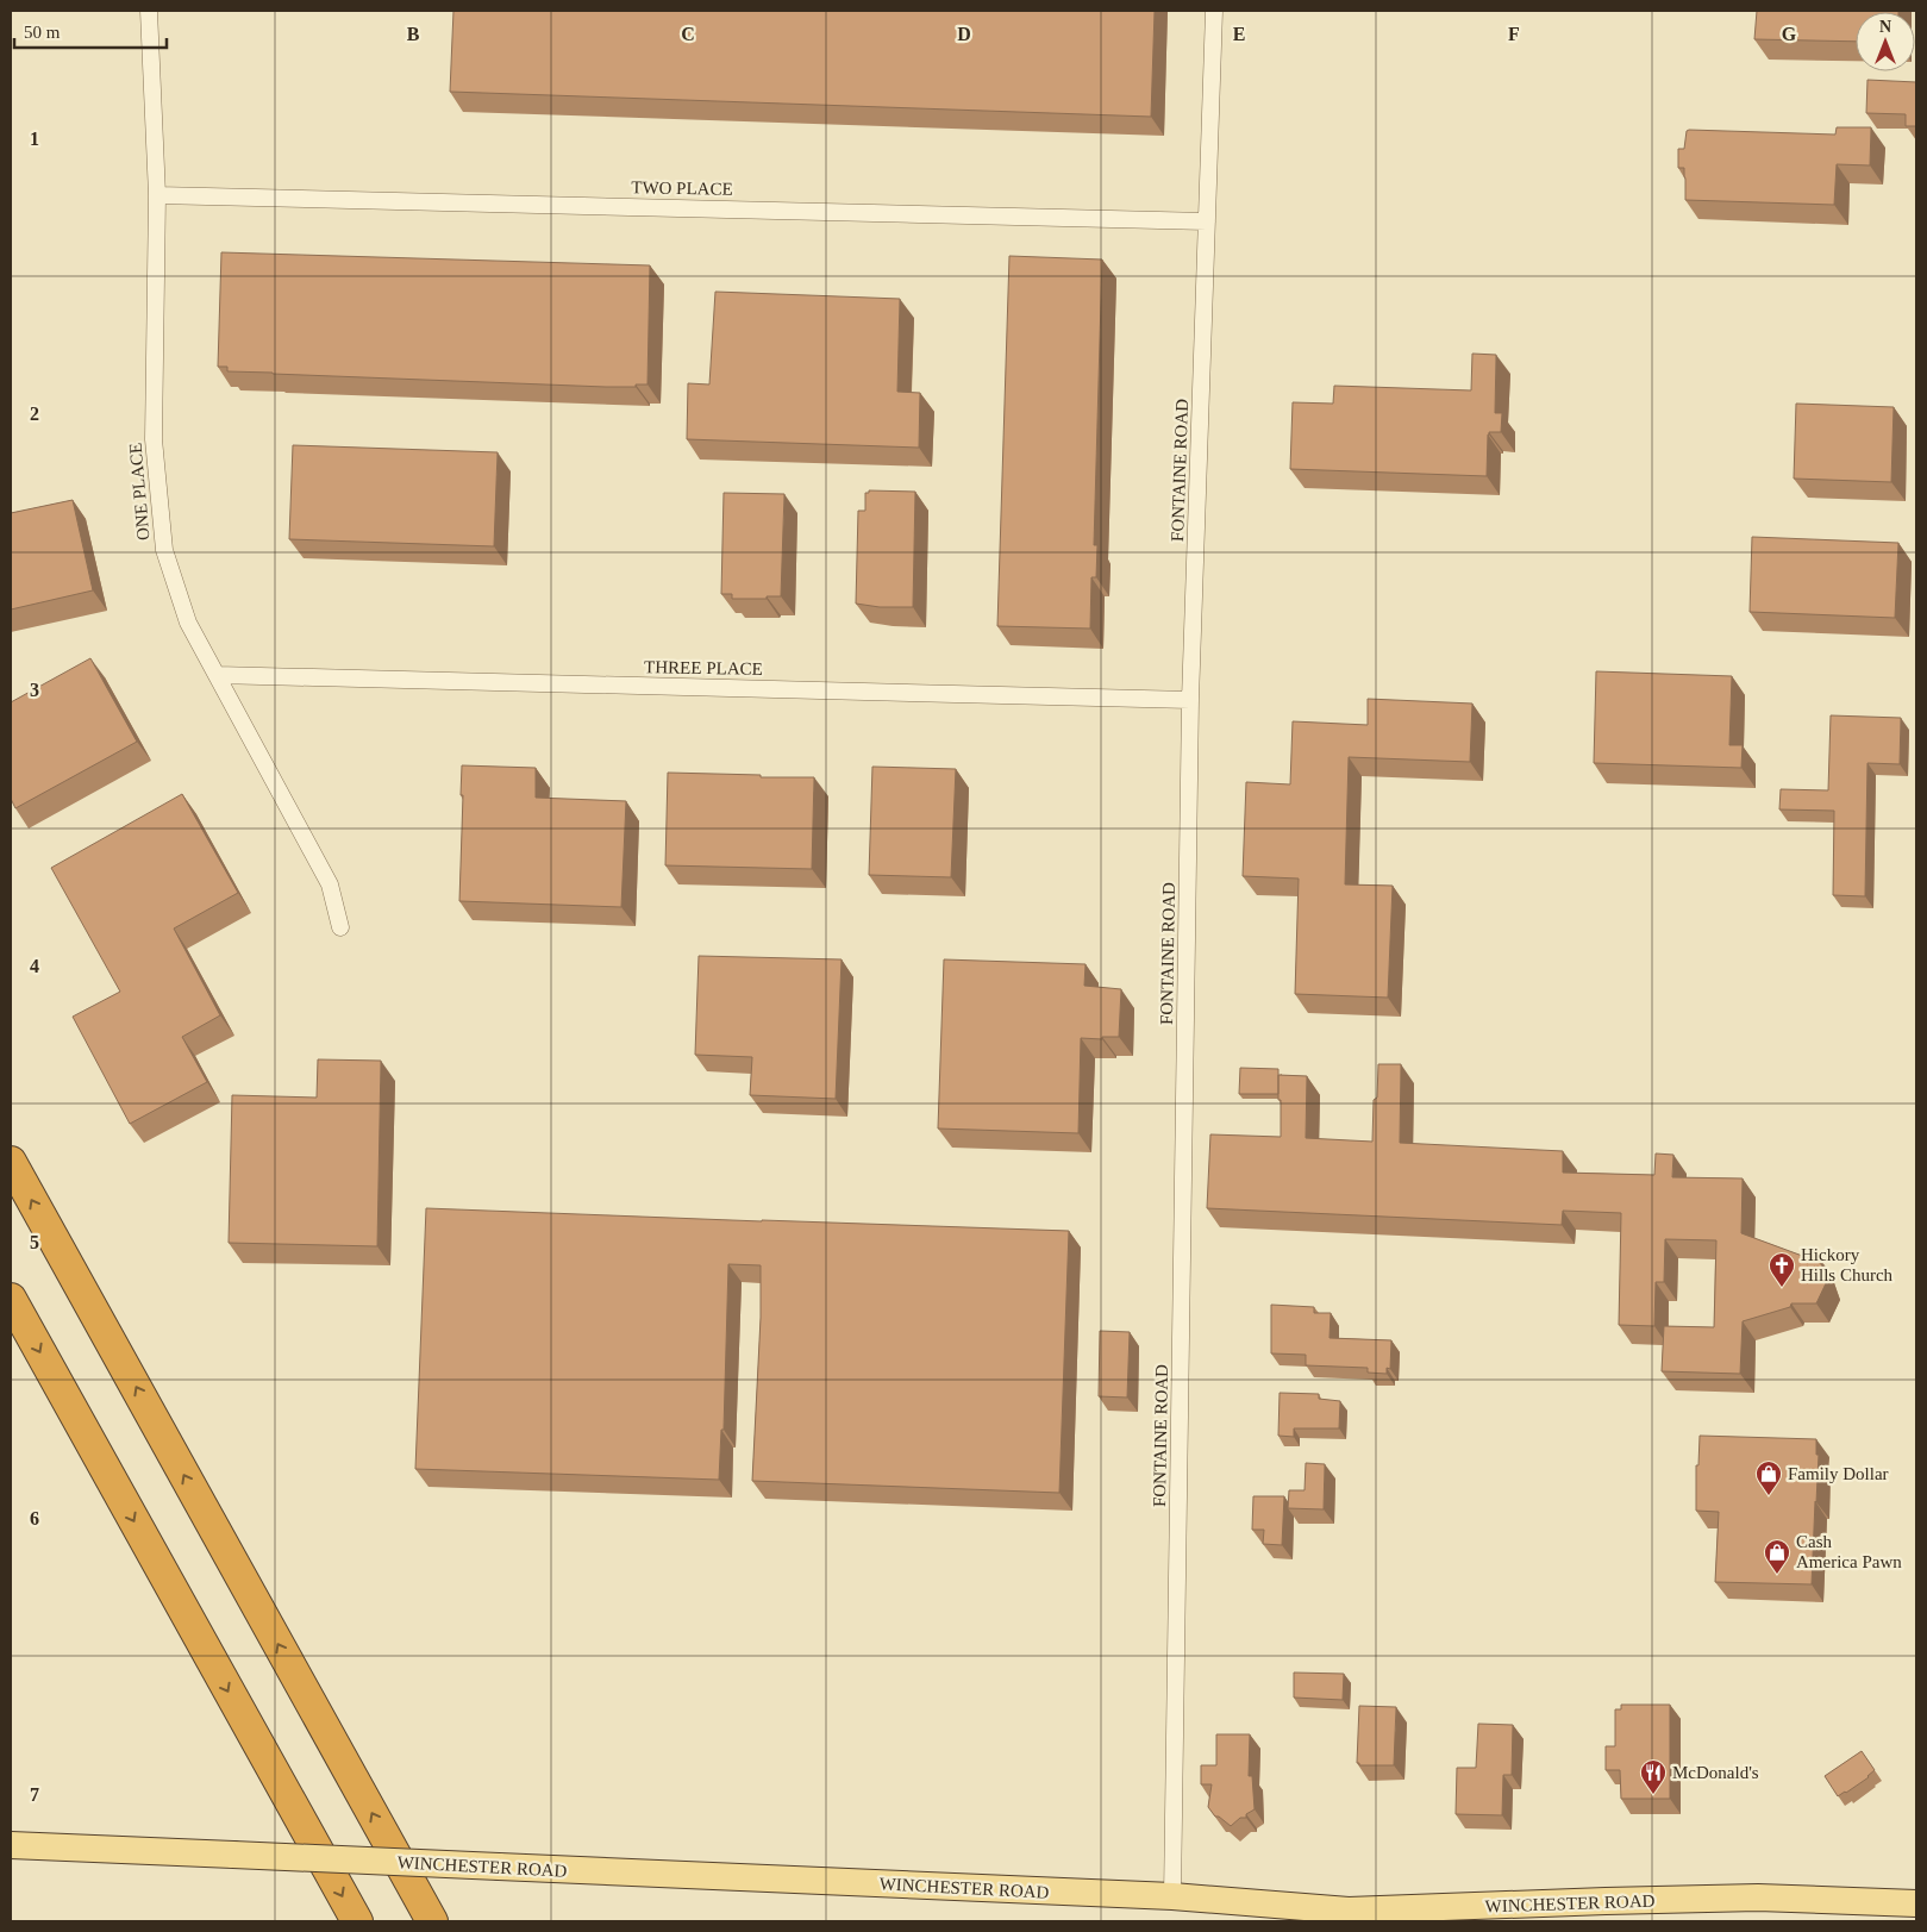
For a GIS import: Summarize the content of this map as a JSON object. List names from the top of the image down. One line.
{"streets":{"main road":["WINCHESTER ROAD"],"street":["TWO PLACE","FONTAINE ROAD","ONE PLACE","THREE PLACE"]},"crossings":[["TWO PLACE","FONTAINE ROAD"],["TWO PLACE","ONE PLACE"],["FONTAINE ROAD","THREE PLACE"],["FONTAINE ROAD","WINCHESTER ROAD"],["ONE PLACE","THREE PLACE"]],"places":{"church":["Hickory Hills Church"],"shop":["Family Dollar","Cash America Pawn"],"restaurant":["McDonald's"]},"scale_bar":"50 m","north":"top","grid":{"columns":["B","C","D","E","F","G"],"rows":["1","2","3","4","5","6","7"]}}
